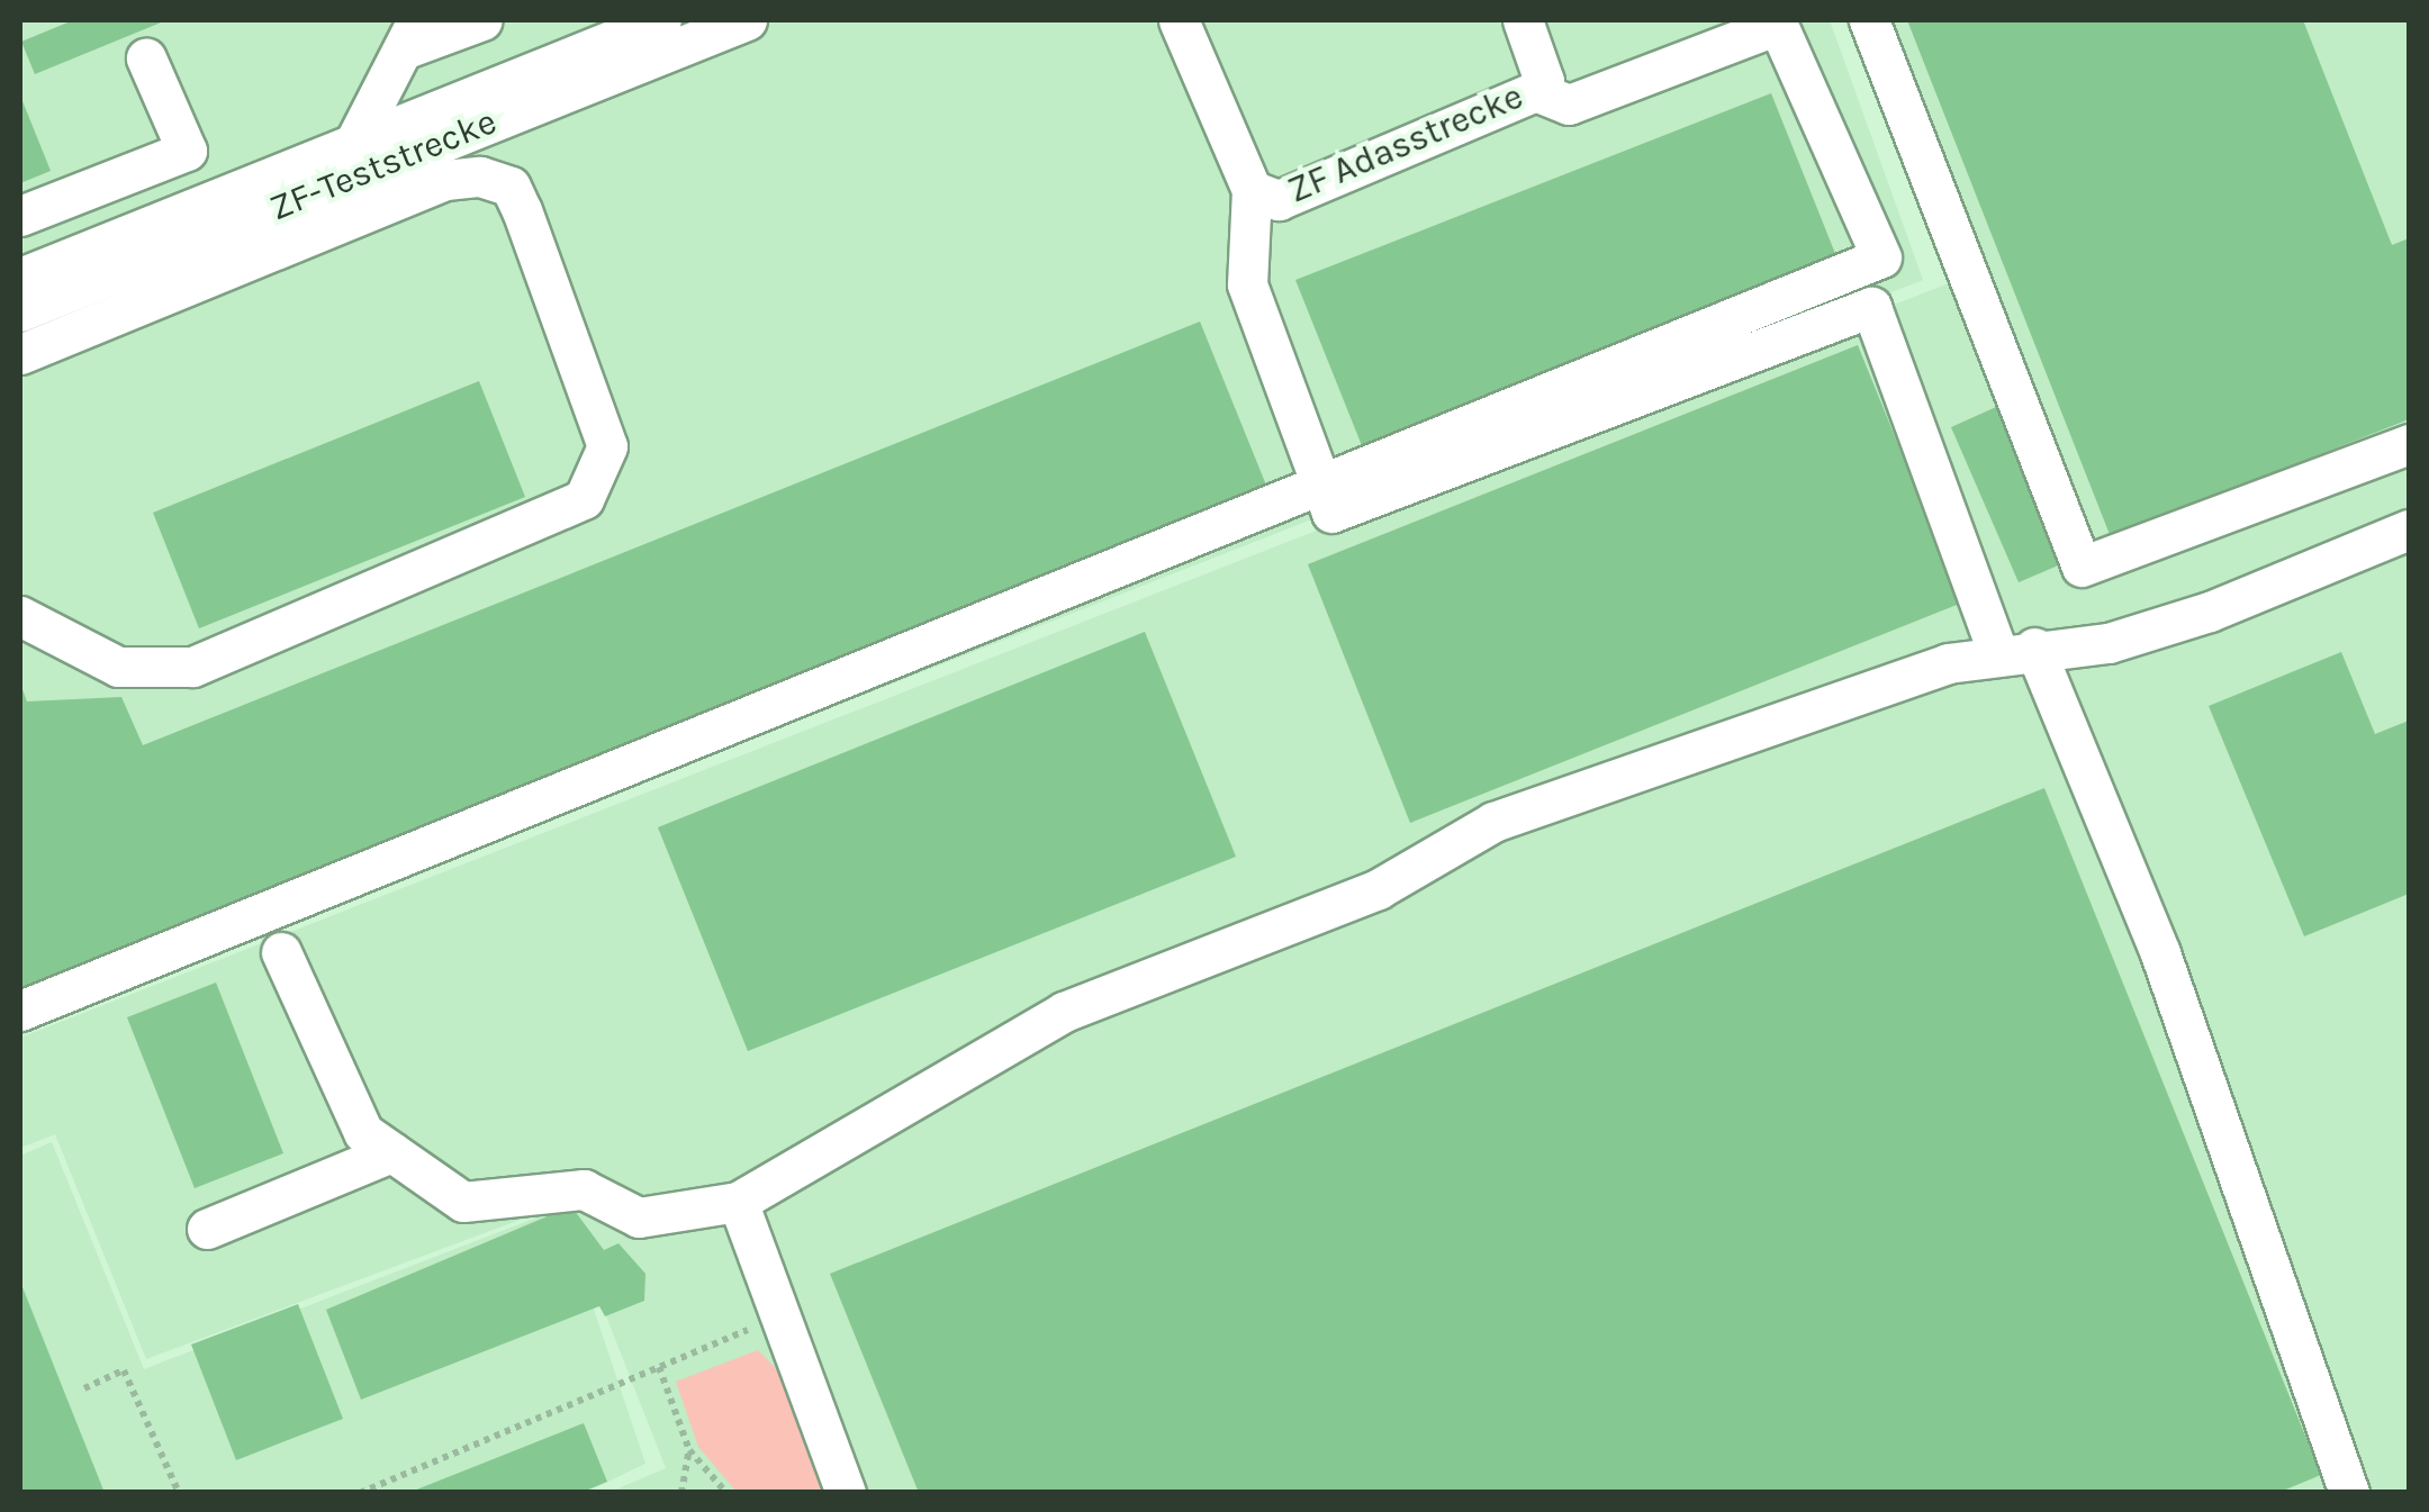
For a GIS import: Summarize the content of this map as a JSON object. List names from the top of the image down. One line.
{"streets":{"lane":["ZF Adasstrecke","ZF-Teststrecke"]}}
